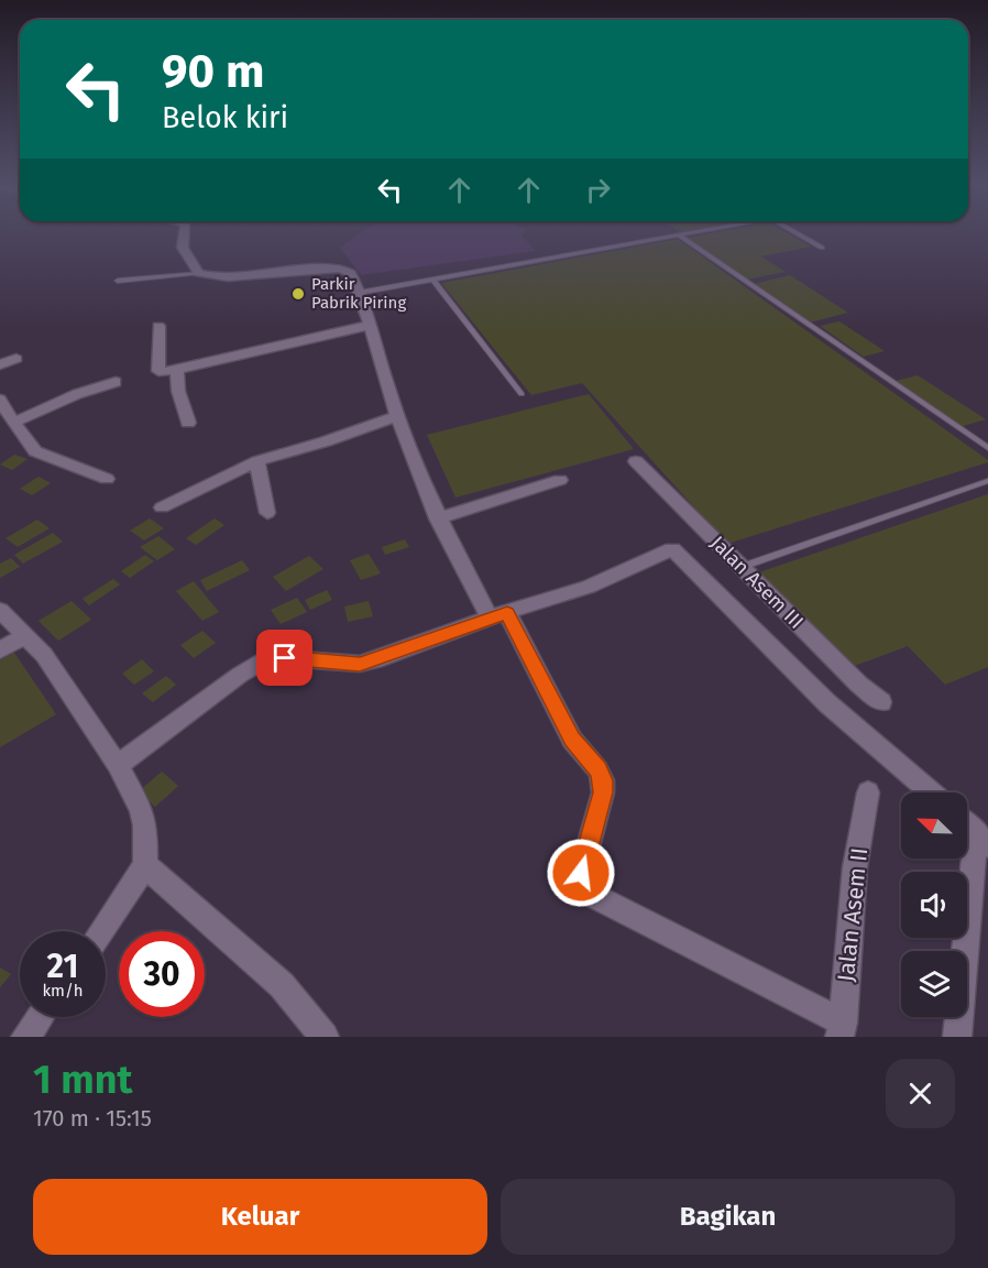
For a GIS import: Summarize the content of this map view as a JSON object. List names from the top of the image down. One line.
{"streets":{"street":["Jalan Asem III","Jalan Asem II"]},"places":["Parkir Pabrik Piring"],"north":"top left","page":{"turn":["90 m","Belok kiri"],"speed":"21 km/h","limit":"30","heading":["1 mnt","170 m · 15:15"],"buttons":["Keluar","Bagikan"]}}
